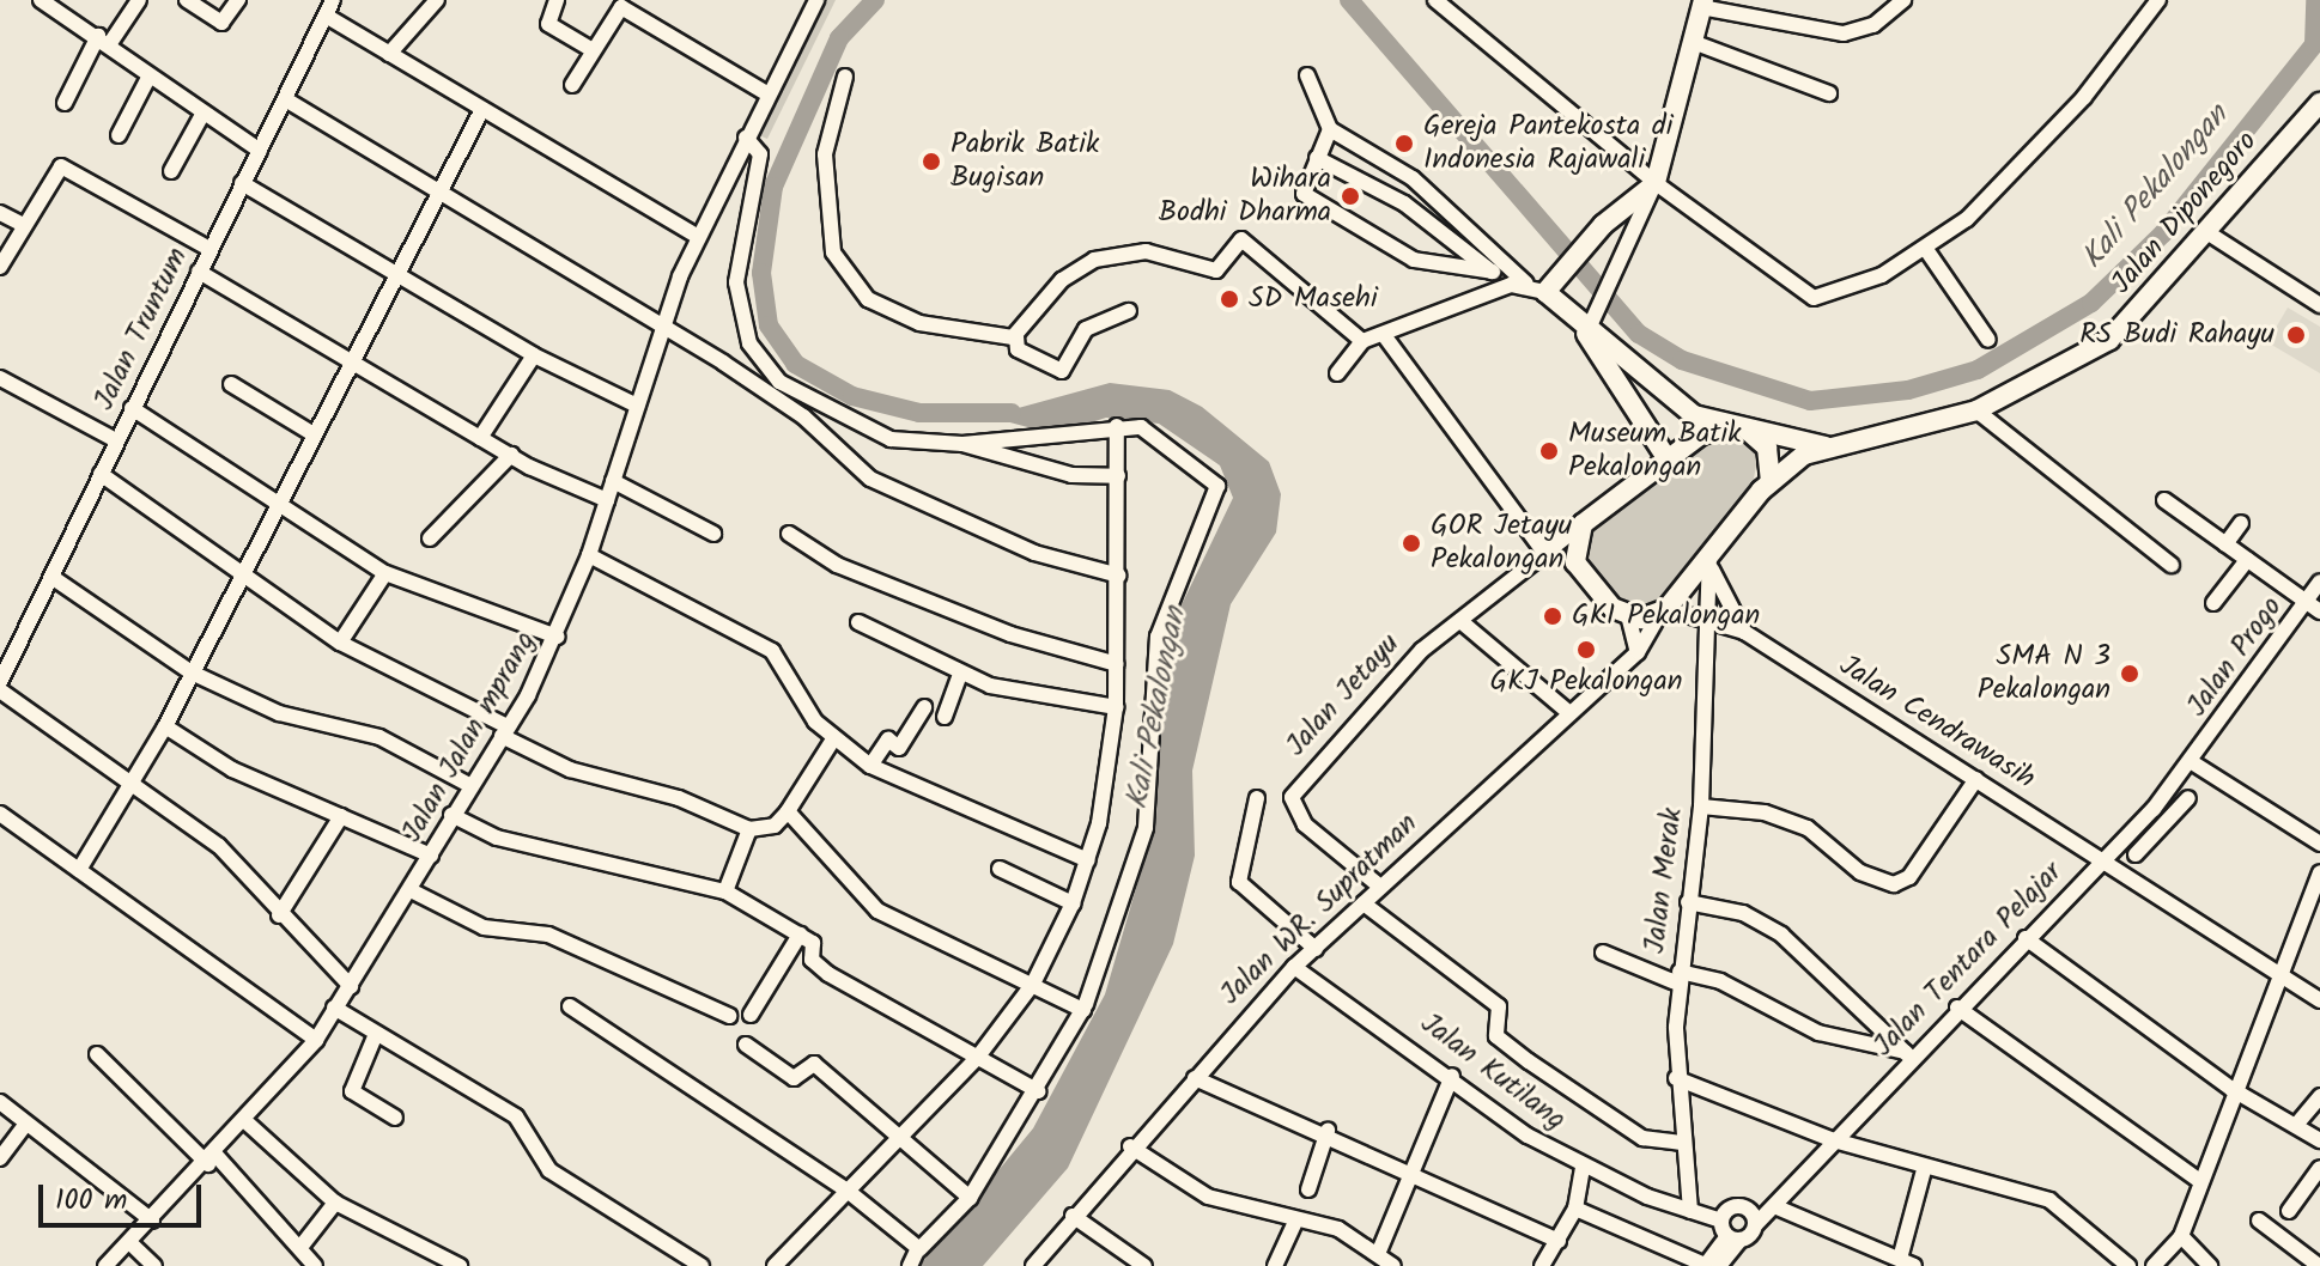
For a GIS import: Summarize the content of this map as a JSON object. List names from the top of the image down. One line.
{"streets":{"main road":["Jalan Diponegoro","Jalan Jetayu"],"street":["Jalan Truntum","Jalan Progo","Jalan Cendrawasih","Jalan Jalan mprang","Jalan Merak","Jalan WR. Supratman","Jalan Tentara Pelajar","Jalan Kutilang"]},"crossings":[["Jalan Diponegoro","Jalan Cendrawasih"],["Jalan Diponegoro","Jalan Merak"],["Jalan Diponegoro","Jalan WR. Supratman"],["Jalan Progo","Jalan Tentara Pelajar"],["Jalan Jetayu","Jalan WR. Supratman"],["Jalan Cendrawasih","Jalan Merak"],["Jalan Cendrawasih","Jalan WR. Supratman"],["Jalan Cendrawasih","Jalan Tentara Pelajar"],["Jalan Merak","Jalan Kutilang"],["Jalan WR. Supratman","Jalan Kutilang"],["Jalan Tentara Pelajar","Jalan Kutilang"]],"water":["Kali Pekalongan"],"places":["Gereja Pantekosta di Indonesia Rajawali","Pabrik Batik Bugisan","Wihara Bodhi Dharma","SD Masehi","RS Budi Rahayu","Museum Batik Pekalongan","GOR Jetayu Pekalongan","GKI Pekalongan","GKJ Pekalongan","SMA N 3 Pekalongan"],"scale_bar":"100 m"}
